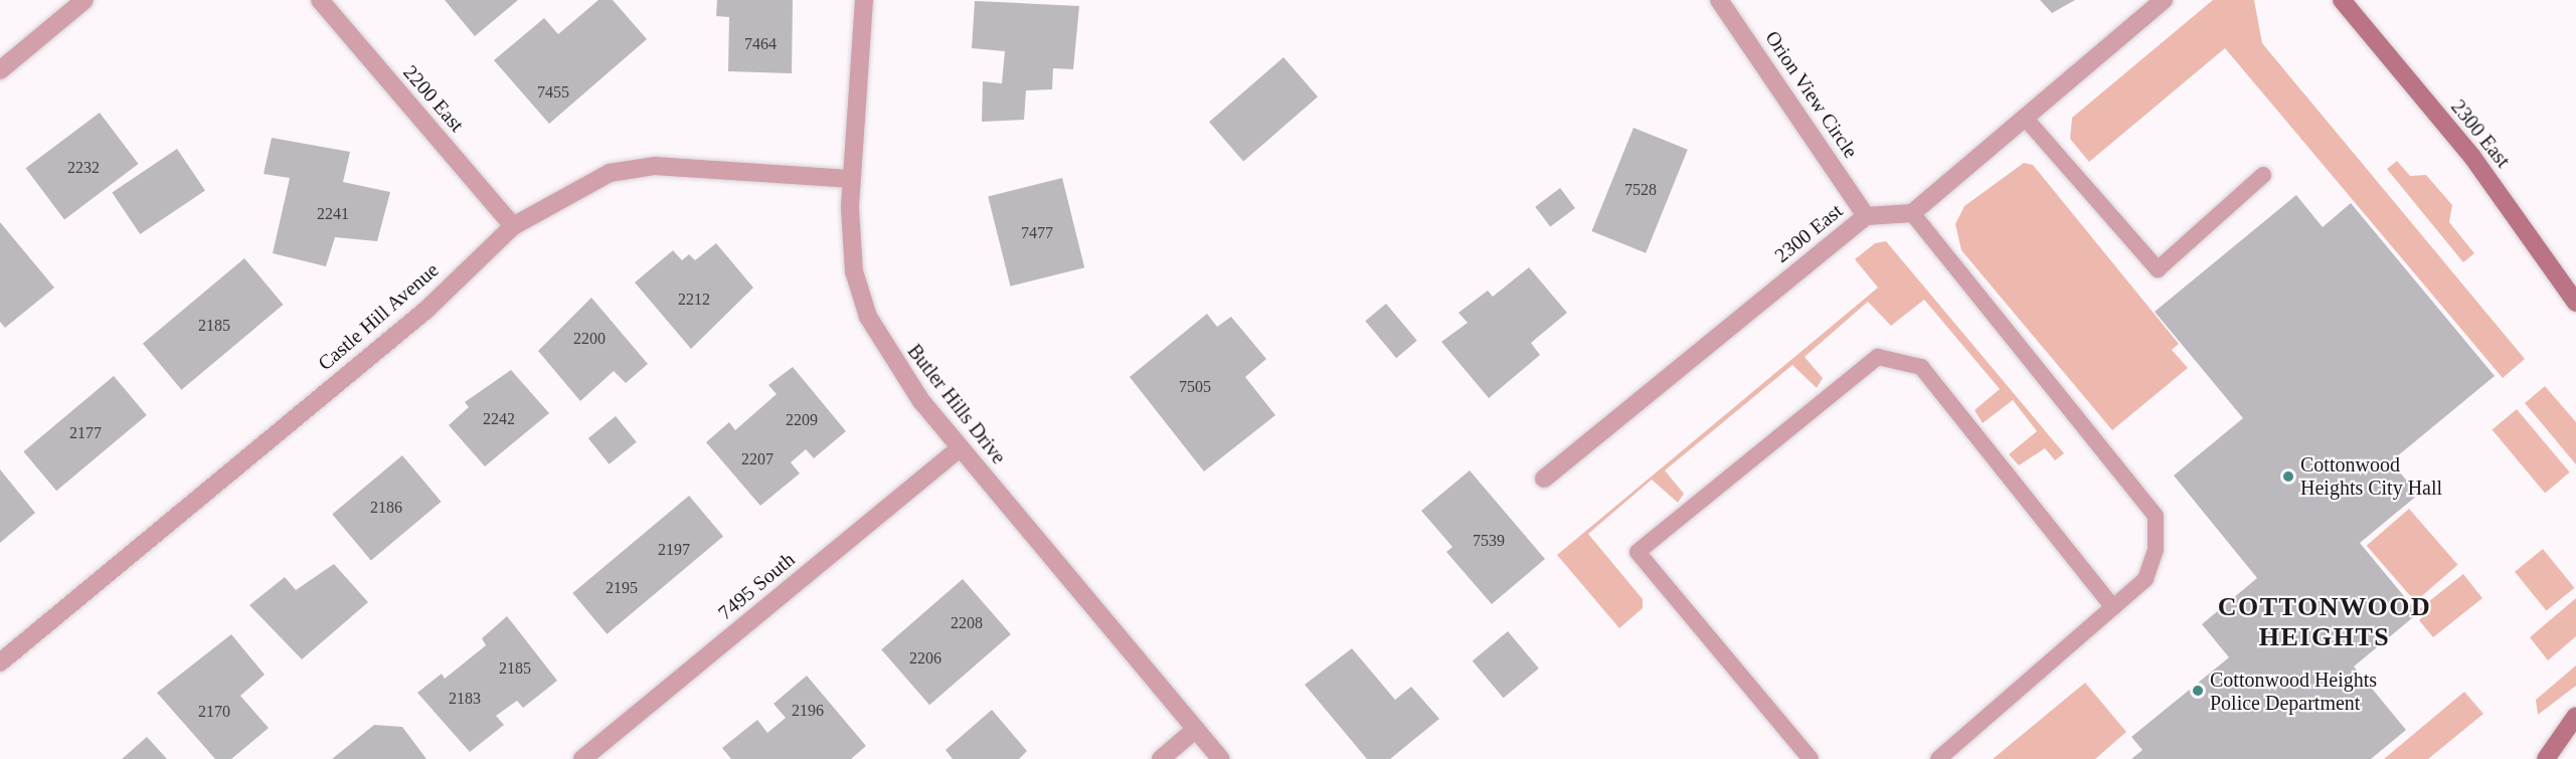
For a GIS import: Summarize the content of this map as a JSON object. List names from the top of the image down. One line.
{"streets":{"street":["Orion View Circle","2200 East","2300 East","Castle Hill Avenue","Butler Hills Drive","7495 South"]},"crossings":[["Orion View Circle","2300 East"],["2200 East","Castle Hill Avenue"],["Castle Hill Avenue","Butler Hills Drive"],["Butler Hills Drive","7495 South"]],"districts":["COTTONWOOD HEIGHTS"],"places":["Cottonwood Heights City Hall","Cottonwood Heights Police Department"],"house_numbers":["7464","7455","2232","7528","2241","7477","2212","2185","2200","7505","2242","2209","2177","2207","2186","7539","2197","2195","2208","2206","2185","2183","2196","2170"]}
